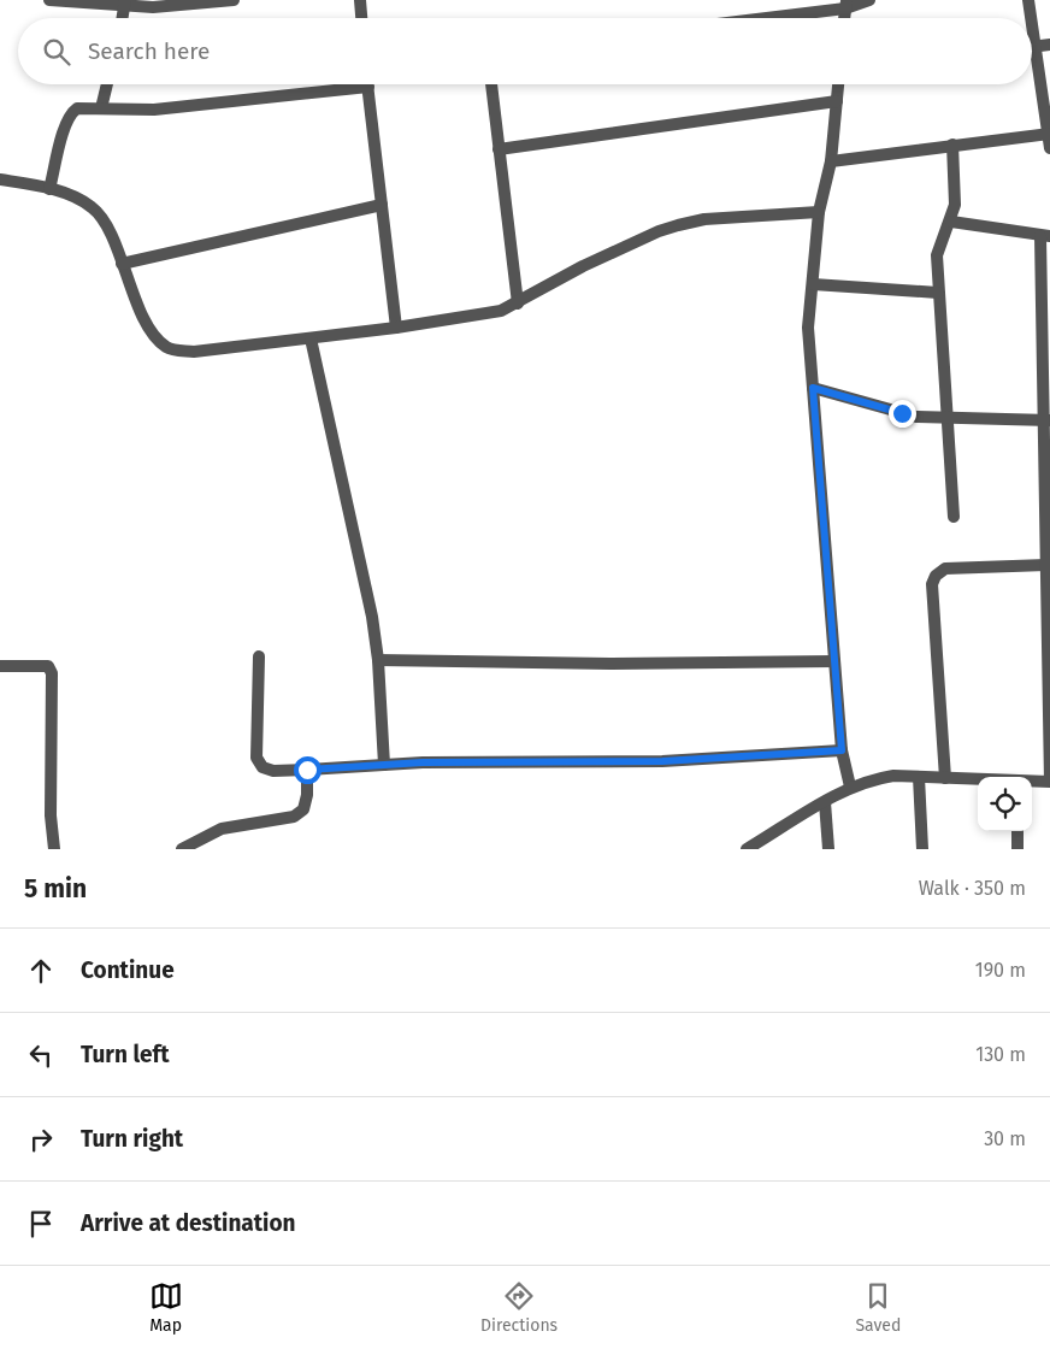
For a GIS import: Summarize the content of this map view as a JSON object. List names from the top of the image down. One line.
{"page":{"search":"Search here","heading":["5 min","Walk · 350 m"],"list":[["Continue","190 m"],["Turn left","130 m"],["Turn right","30 m"],"Arrive at destination"],"nav":["Map","Directions","Saved"]}}
